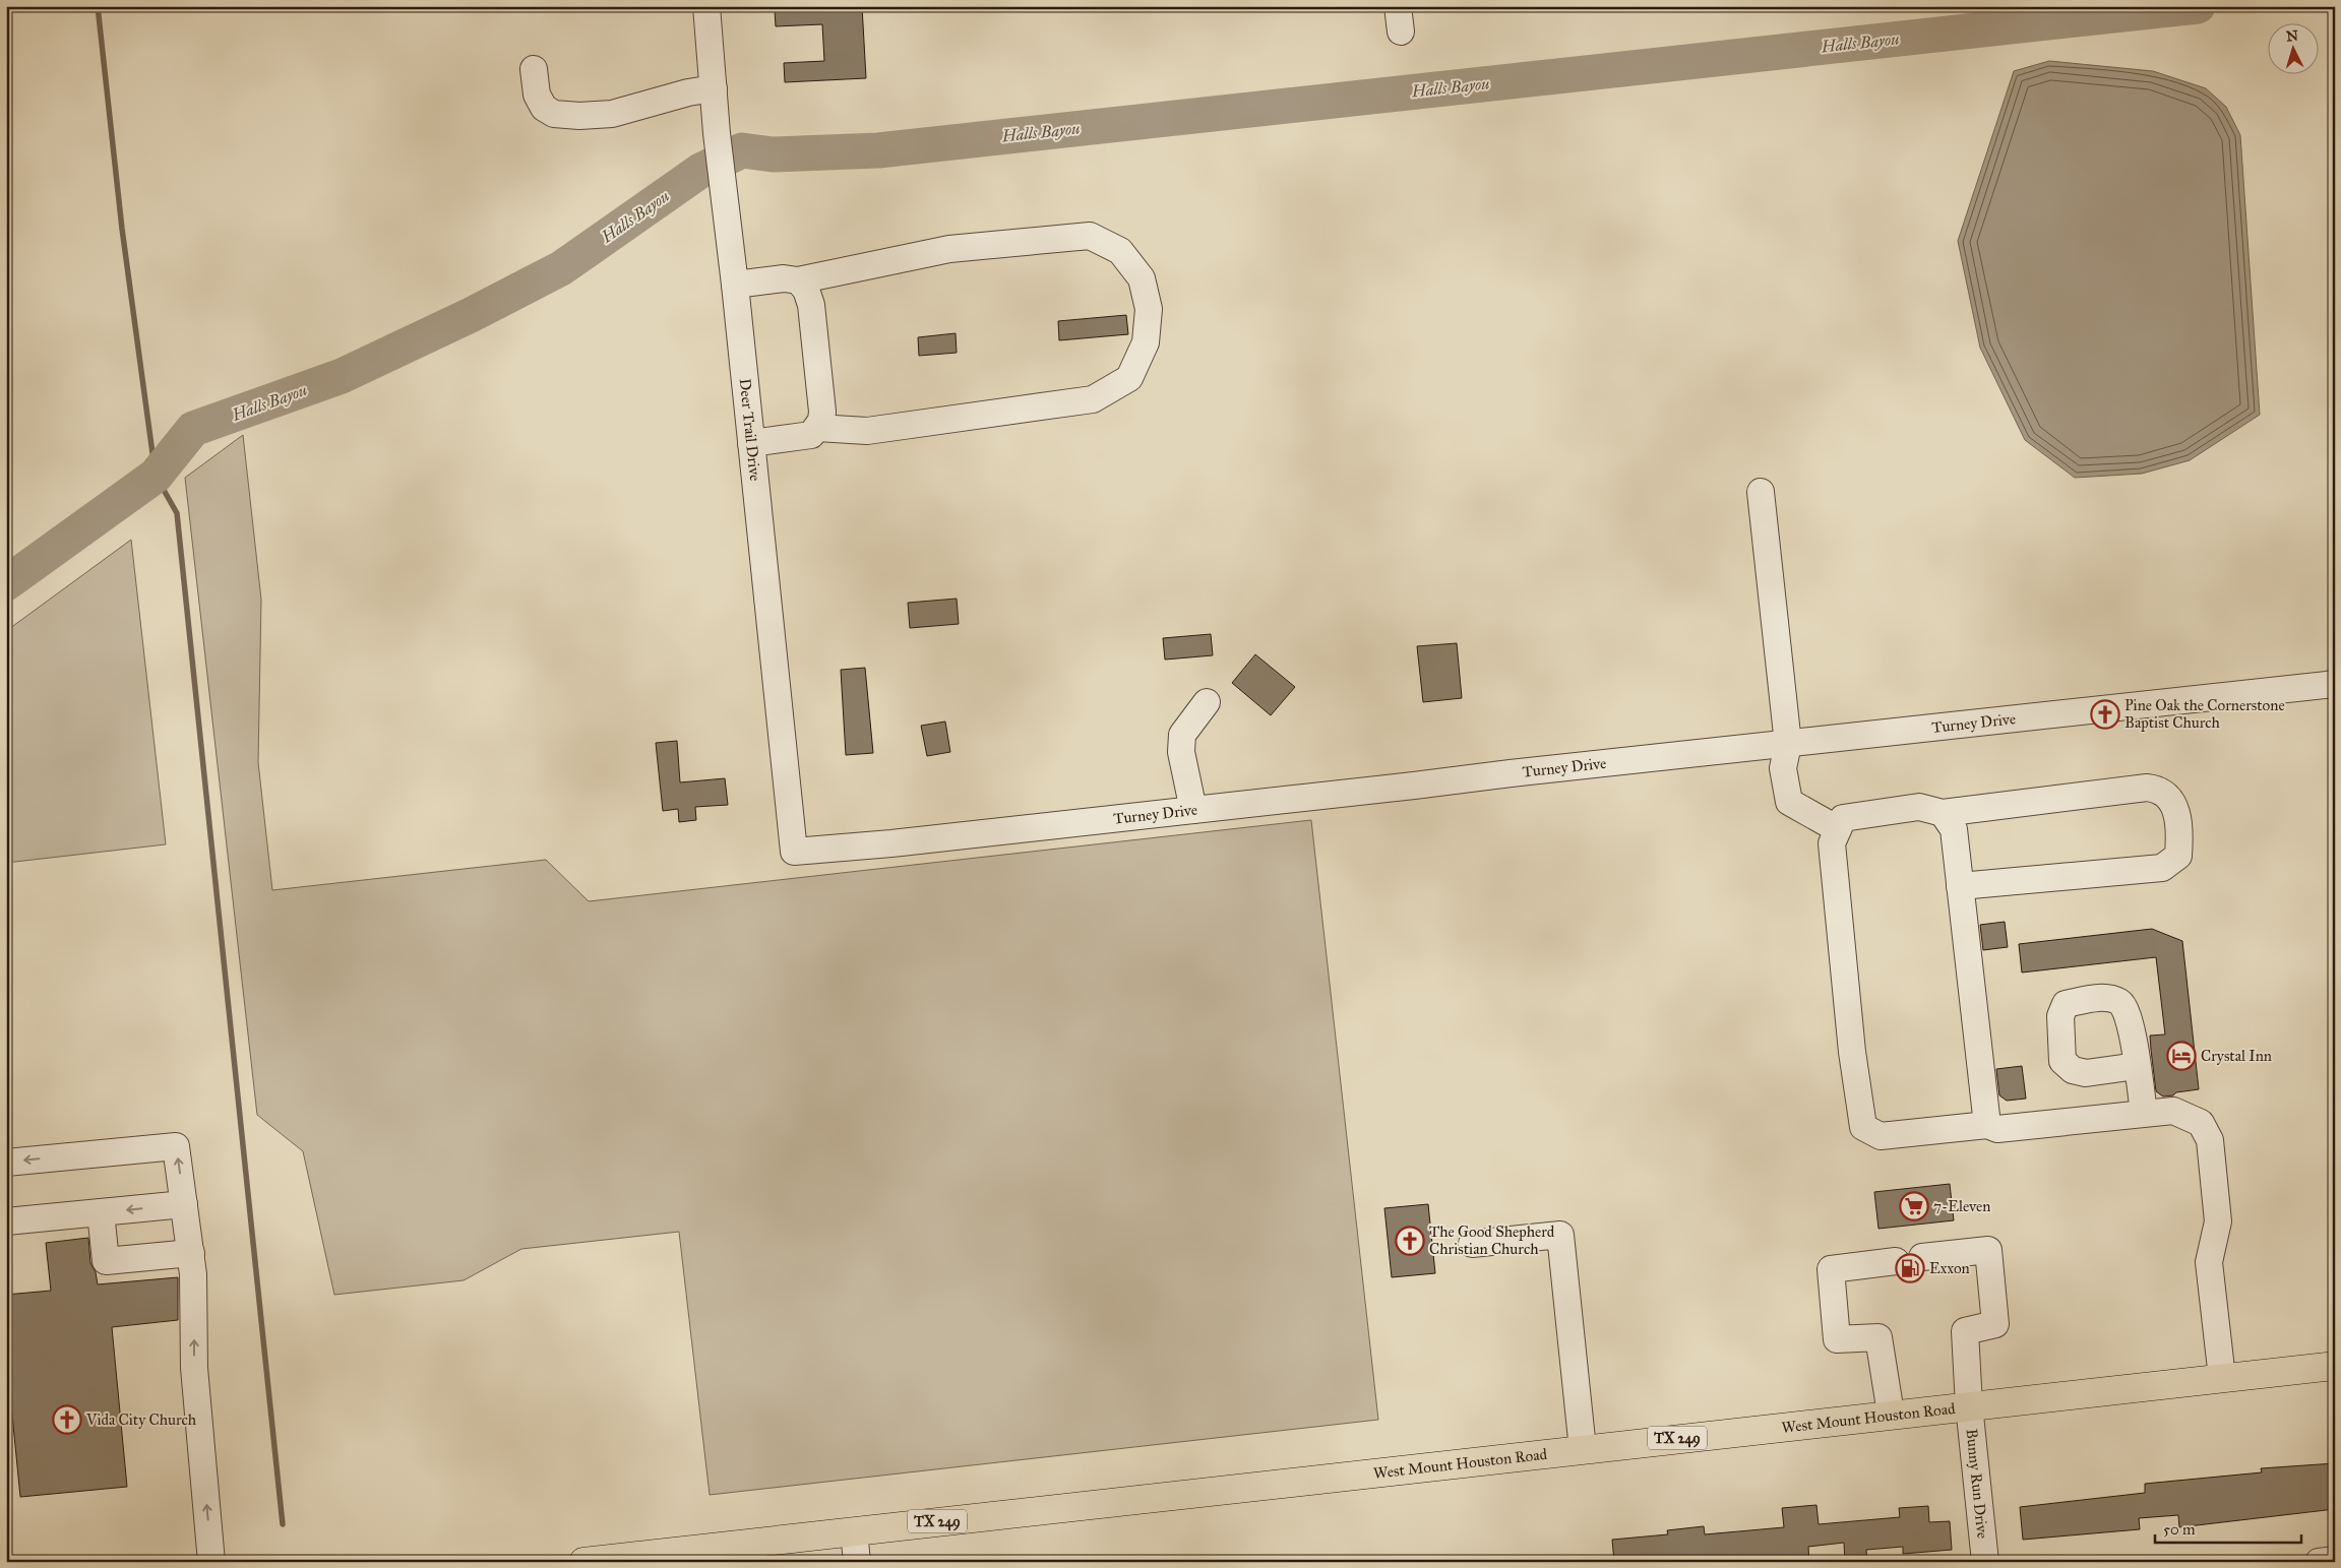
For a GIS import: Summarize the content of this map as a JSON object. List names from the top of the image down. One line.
{"streets":{"main road":["West Mount Houston Road","TX 249"],"street":["Deer Trail Drive","Turney Drive","Bunny Run Drive"]},"crossings":[["Deer Trail Drive","Turney Drive"],["West Mount Houston Road","Bunny Run Drive"]],"water":["Halls Bayou"],"places":{"church":["Pine Oak the Cornerstone Baptist Church","The Good Shepherd Christian Church","Vida City Church"],"hotel":["Crystal Inn"],"supermarket":["7-Eleven"],"fuel station":["Exxon"]},"scale_bar":"50 m","north":"top"}
